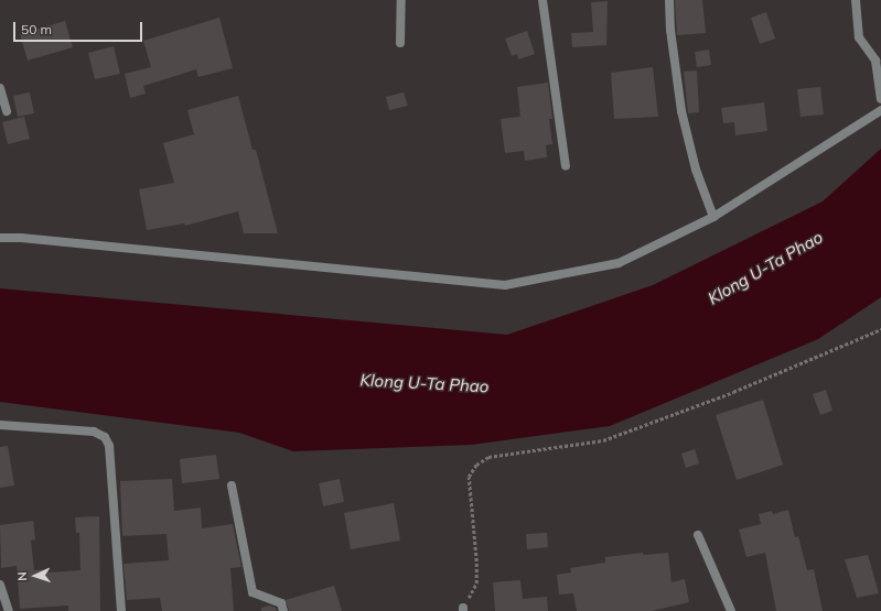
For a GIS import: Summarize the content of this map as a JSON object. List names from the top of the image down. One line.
{"water":["Klong U-Ta Phao"],"scale_bar":"50 m","north":"left"}
